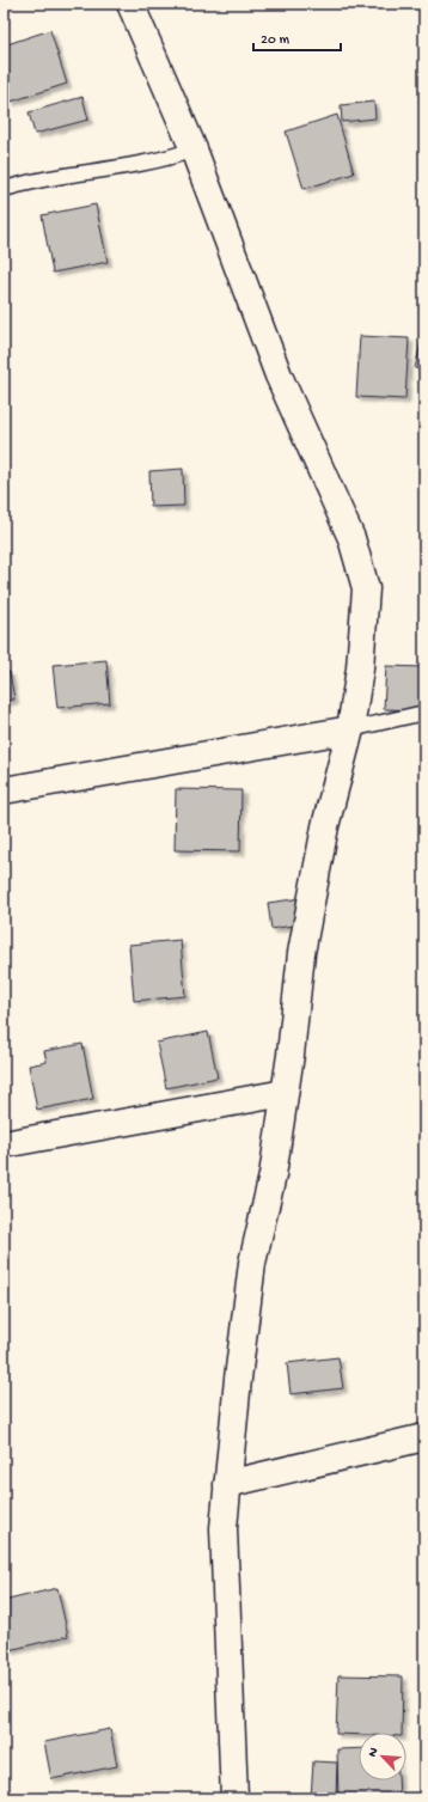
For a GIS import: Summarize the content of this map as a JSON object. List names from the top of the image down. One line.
{"scale_bar":"20 m","north":"top left"}
